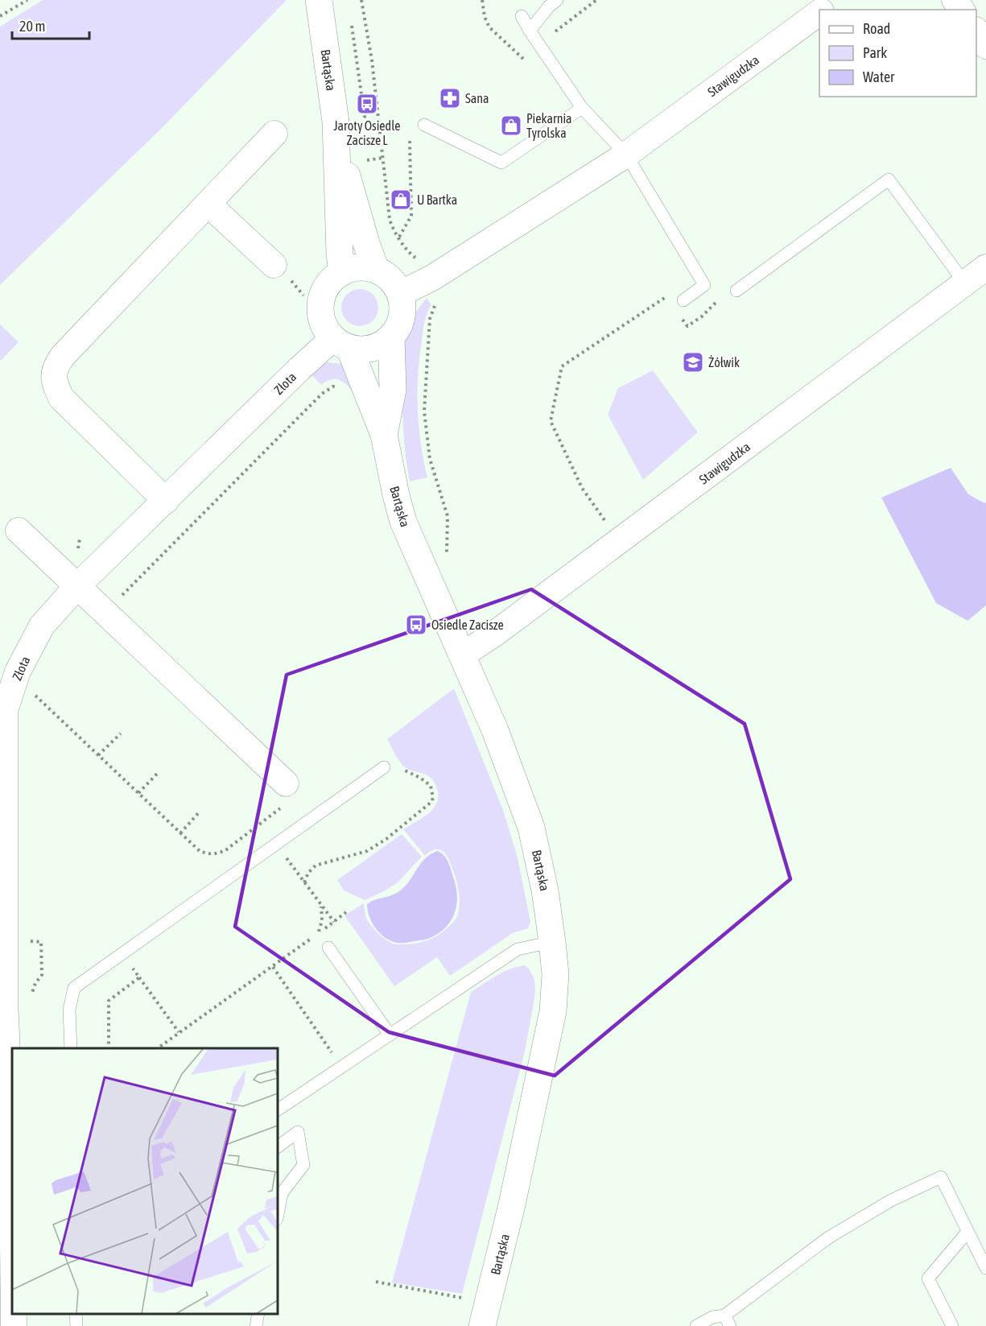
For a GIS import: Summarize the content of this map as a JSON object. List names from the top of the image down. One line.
{"streets":{"street":["Bartąska","Stawigudzka","Złota"]},"crossings":[["Bartąska","Stawigudzka"],["Bartąska","Złota"],["Stawigudzka","Złota"]],"places":{"pharmacy":["Sana"],"bus stop":["Jaroty Osiedle Zacisze L","Osiedle Zacisze"],"shop":["Piekarnia Tyrolska","U Bartka"],"school or university":["Żółwik"]},"legend":["Road","Park","Water"],"scale_bar":"20 m"}
